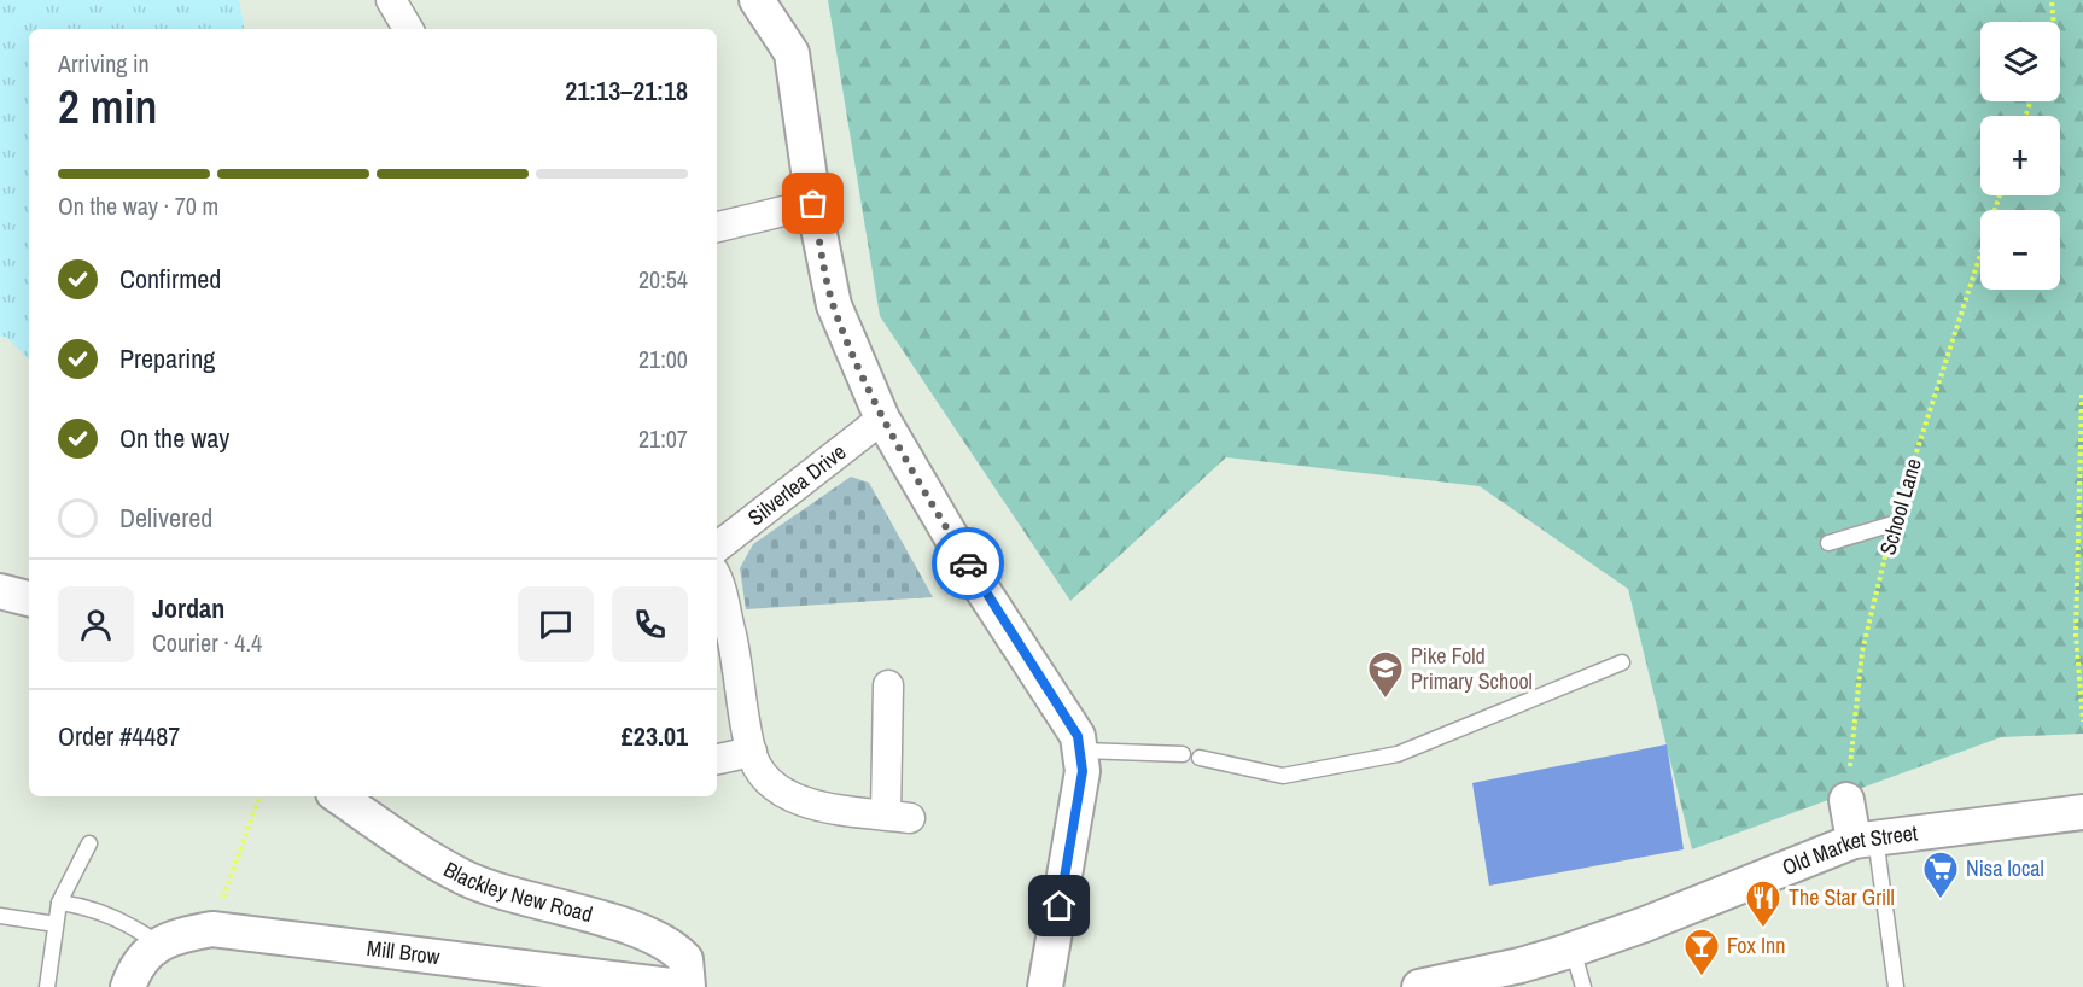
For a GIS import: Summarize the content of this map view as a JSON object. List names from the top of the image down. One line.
{"streets":{"street":["Silverlea Drive","Old Market Street","Blackley New Road","Mill Brow"],"path":["School Lane"]},"places":{"school or university":["Pike Fold Primary School"],"supermarket":["Nisa local"],"restaurant":["The Star Grill"],"bar":["Fox Inn"]},"page":{"map_buttons":["+","−"],"heading":["2 min","Arriving in","21:13–21:18"],"panel":["Jordan","Courier · 4.4","Order #4487","£23.01"],"bar":"On the way · 70 m","list":[["Confirmed","20:54"],["Preparing","21:00"],["On the way","21:07"],"Delivered"]}}
